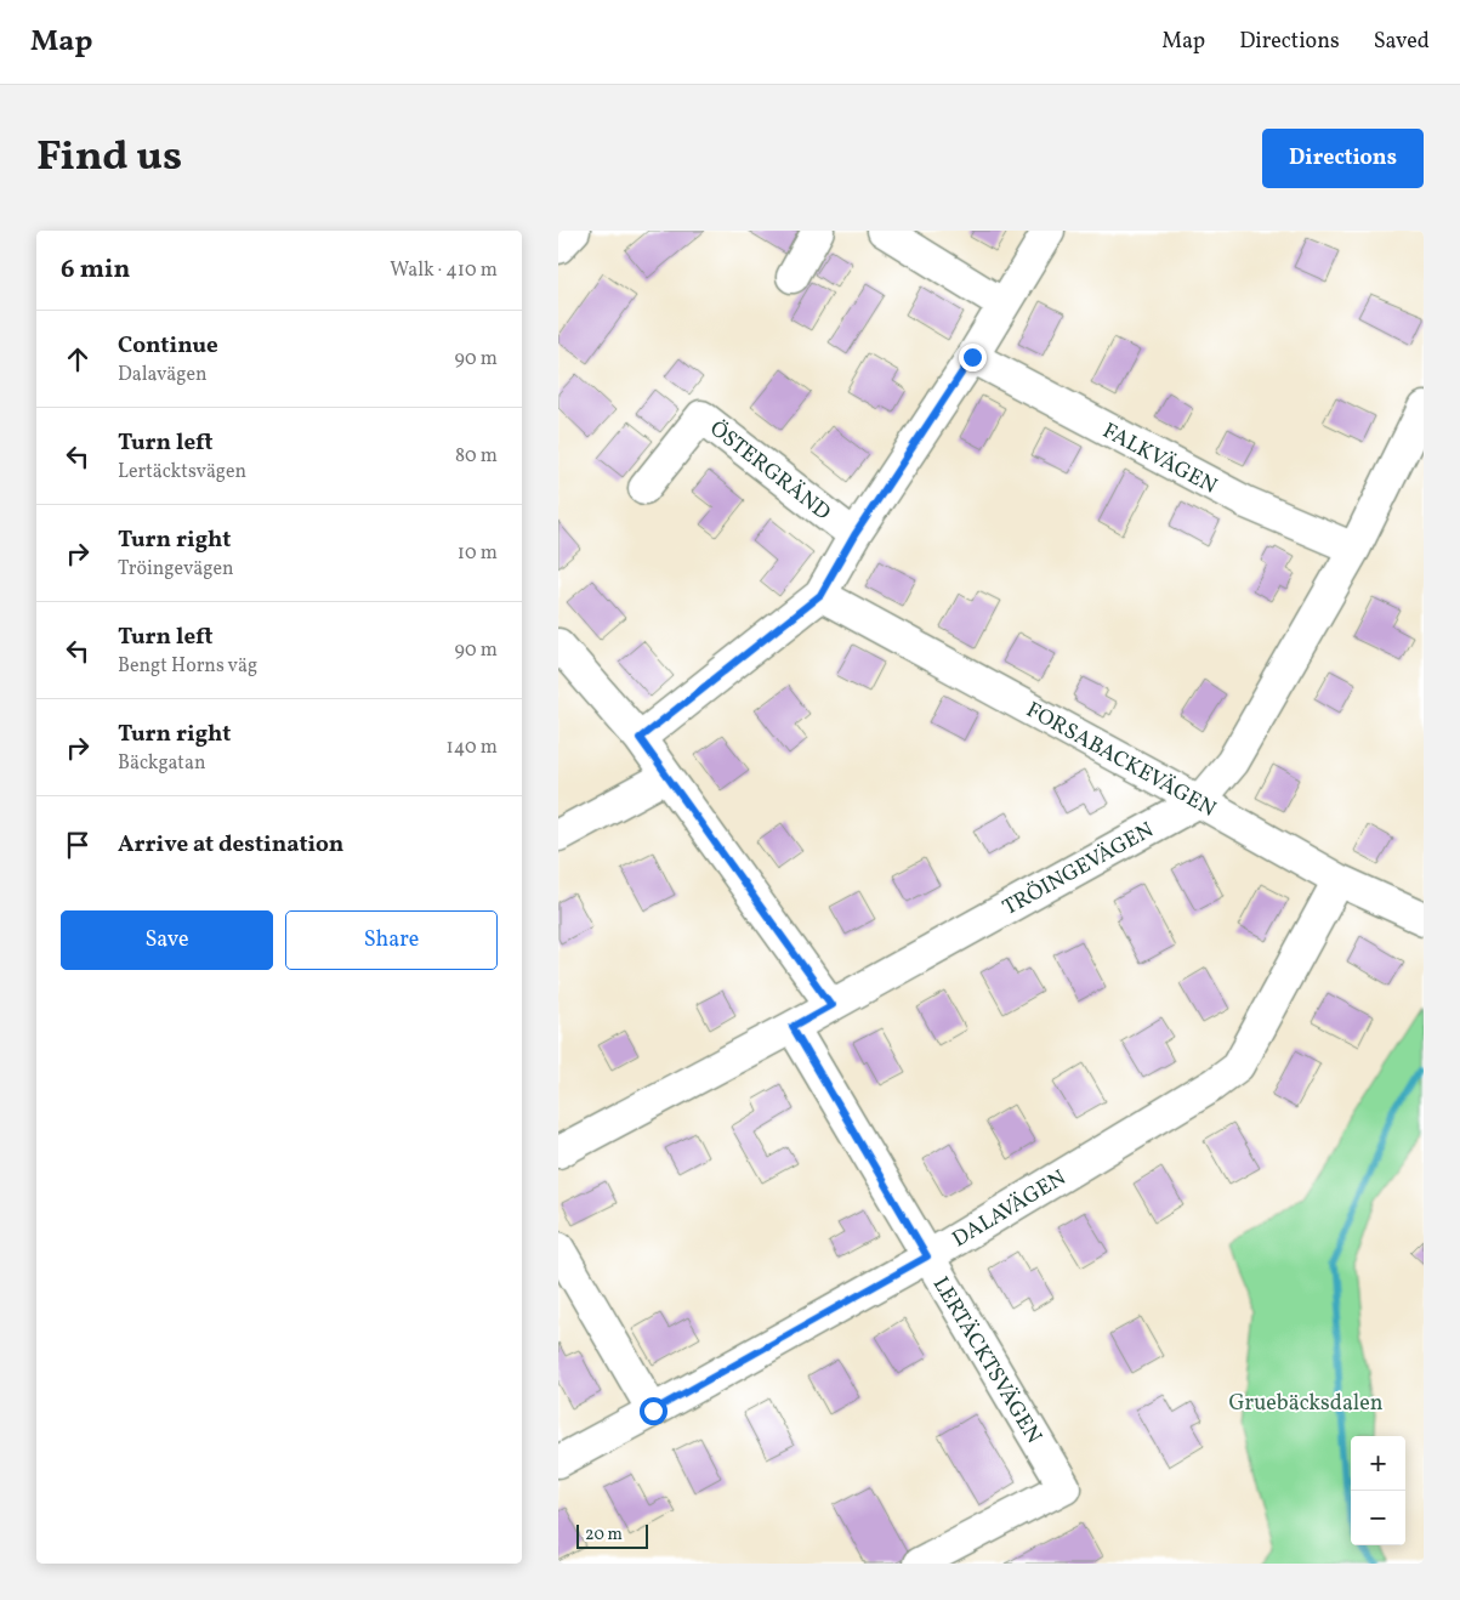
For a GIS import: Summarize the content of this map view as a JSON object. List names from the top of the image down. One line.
{"streets":{"street":["FALKVÄGEN","ÖSTERGRÄND","FORSABACKEVÄGEN","TRÖINGEVÄGEN","DALAVÄGEN","LERTÄCKTSVÄGEN"]},"crossings":[["FALKVÄGEN","TRÖINGEVÄGEN"],["FORSABACKEVÄGEN","TRÖINGEVÄGEN"],["FORSABACKEVÄGEN","DALAVÄGEN"],["TRÖINGEVÄGEN","LERTÄCKTSVÄGEN"],["DALAVÄGEN","LERTÄCKTSVÄGEN"]],"parks":["Gruebäcksdalen"],"scale_bar":"20 m","page":{"header":"Map","nav":["Map","Directions","Saved"],"title":"Find us","buttons":["Directions",["Save","Share"]],"heading":["6 min","Walk · 410 m"],"list":[["Continue","Dalavägen","90 m"],["Turn left","Lertäcktsvägen","80 m"],["Turn right","Tröingevägen","10 m"],["Turn left","Bengt Horns väg","90 m"],["Turn right","Bäckgatan","140 m"],"Arrive at destination"],"map_buttons":["+","−"],"scale":"20 m"}}
